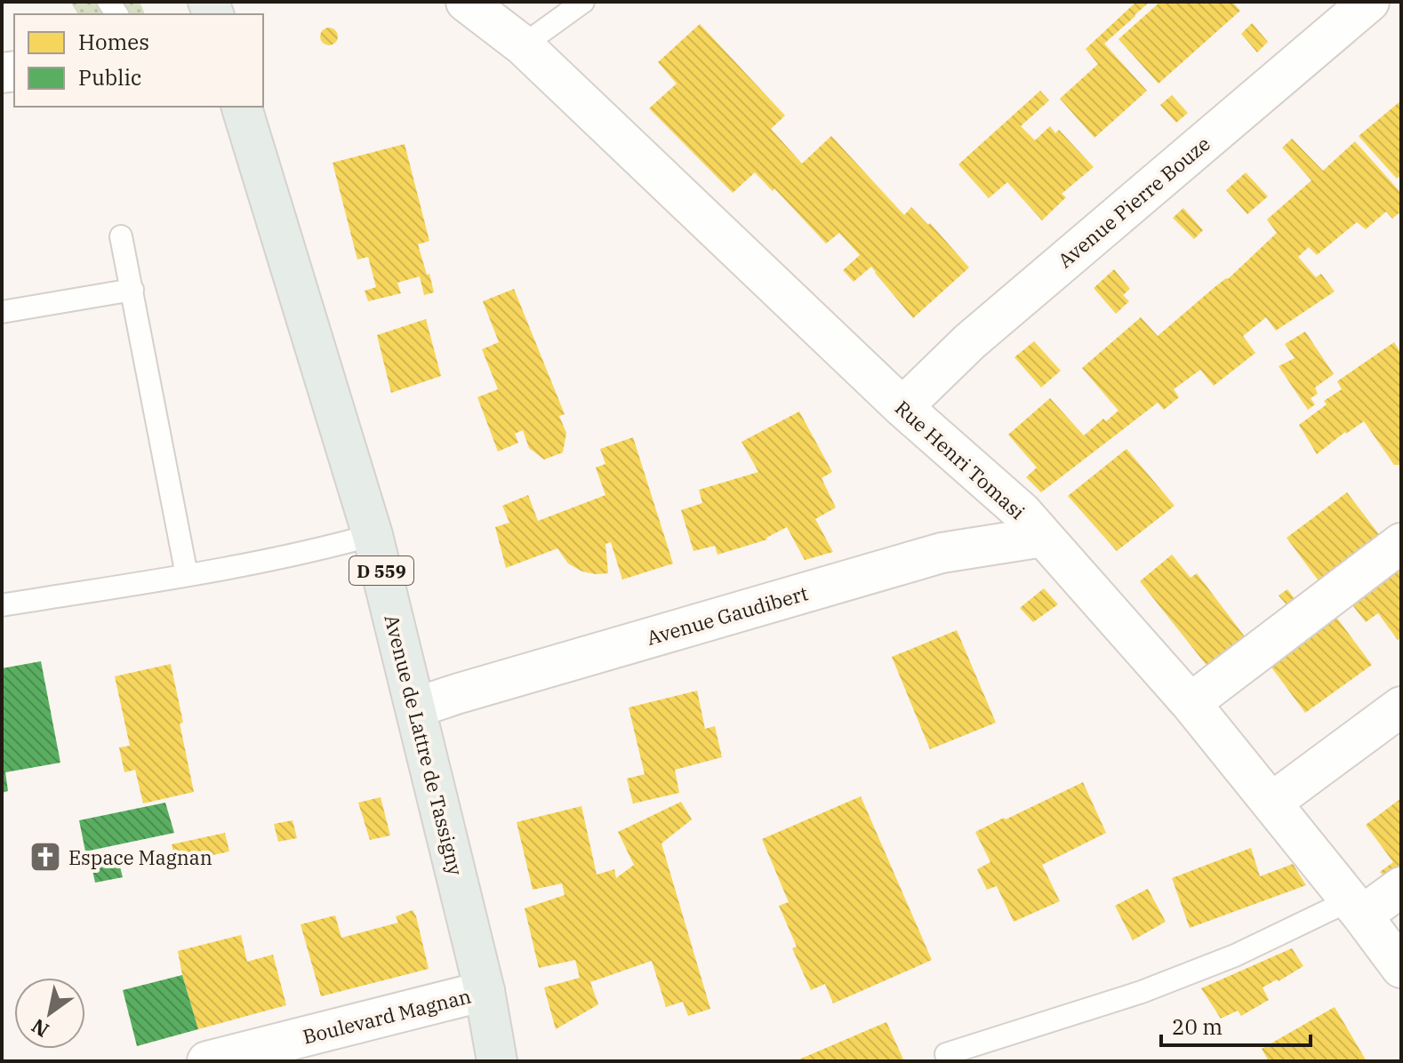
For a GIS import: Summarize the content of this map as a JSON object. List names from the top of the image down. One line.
{"streets":{"main road":["D 559","Avenue de Lattre de Tassigny"],"street":["Avenue Pierre Bouze","Rue Henri Tomasi","Avenue Gaudibert","Boulevard Magnan"]},"crossings":[["Avenue Pierre Bouze","Rue Henri Tomasi"],["Rue Henri Tomasi","Avenue Gaudibert"],["Avenue Gaudibert","Avenue de Lattre de Tassigny"],["Avenue de Lattre de Tassigny","Boulevard Magnan"]],"places":{"church":["Espace Magnan"]},"legend":["Homes","Public"],"scale_bar":"20 m","north":"bottom left"}
